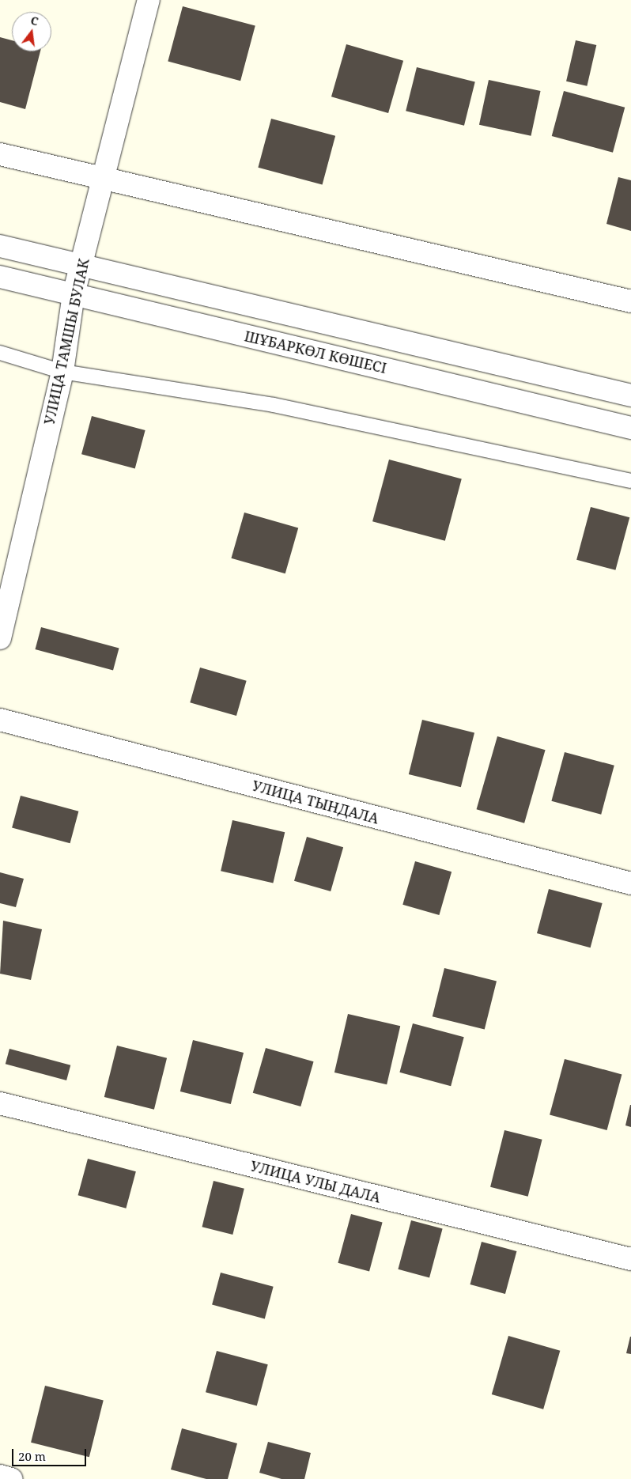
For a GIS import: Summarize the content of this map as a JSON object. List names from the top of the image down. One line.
{"streets":{"street":["УЛИЦА ТАМШЫ БУЛАК","ШҰБАРКӨЛ КӨШЕСІ","УЛИЦА ТЫНДАЛА","УЛИЦА УЛЫ ДАЛА"]},"crossings":[["УЛИЦА ТАМШЫ БУЛАК","ШҰБАРКӨЛ КӨШЕСІ"]],"scale_bar":"20 m","north":"top"}
